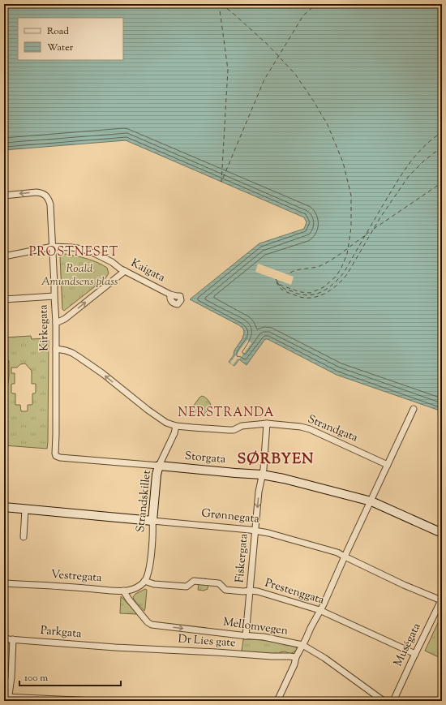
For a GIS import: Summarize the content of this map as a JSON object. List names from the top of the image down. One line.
{"streets":{"street":["Kaigata","Kirkegata","Strandgata","Storgata","Strandskillet","Grønnegata","Fiskergata","Vestregata","Prestenggata","Mellomvegen","Parkgata","Dr Lies gate","Muségata"]},"crossings":[["Kaigata","Kirkegata"],["Kirkegata","Strandgata"],["Kirkegata","Storgata"],["Strandgata","Strandskillet"],["Strandgata","Fiskergata"],["Storgata","Strandskillet"],["Storgata","Fiskergata"],["Strandskillet","Grønnegata"],["Strandskillet","Vestregata"],["Strandskillet","Prestenggata"],["Grønnegata","Fiskergata"],["Grønnegata","Muségata"],["Fiskergata","Prestenggata"],["Fiskergata","Mellomvegen"],["Vestregata","Prestenggata"],["Vestregata","Mellomvegen"],["Prestenggata","Muségata"],["Parkgata","Dr Lies gate"]],"one_way":["Strandgata","Mellomvegen"],"districts":["PROSTNESET","NERSTRANDA","SØRBYEN"],"parks":["Roald Amundsens plass"],"legend":["Road","Water"],"scale_bar":"100 m"}
